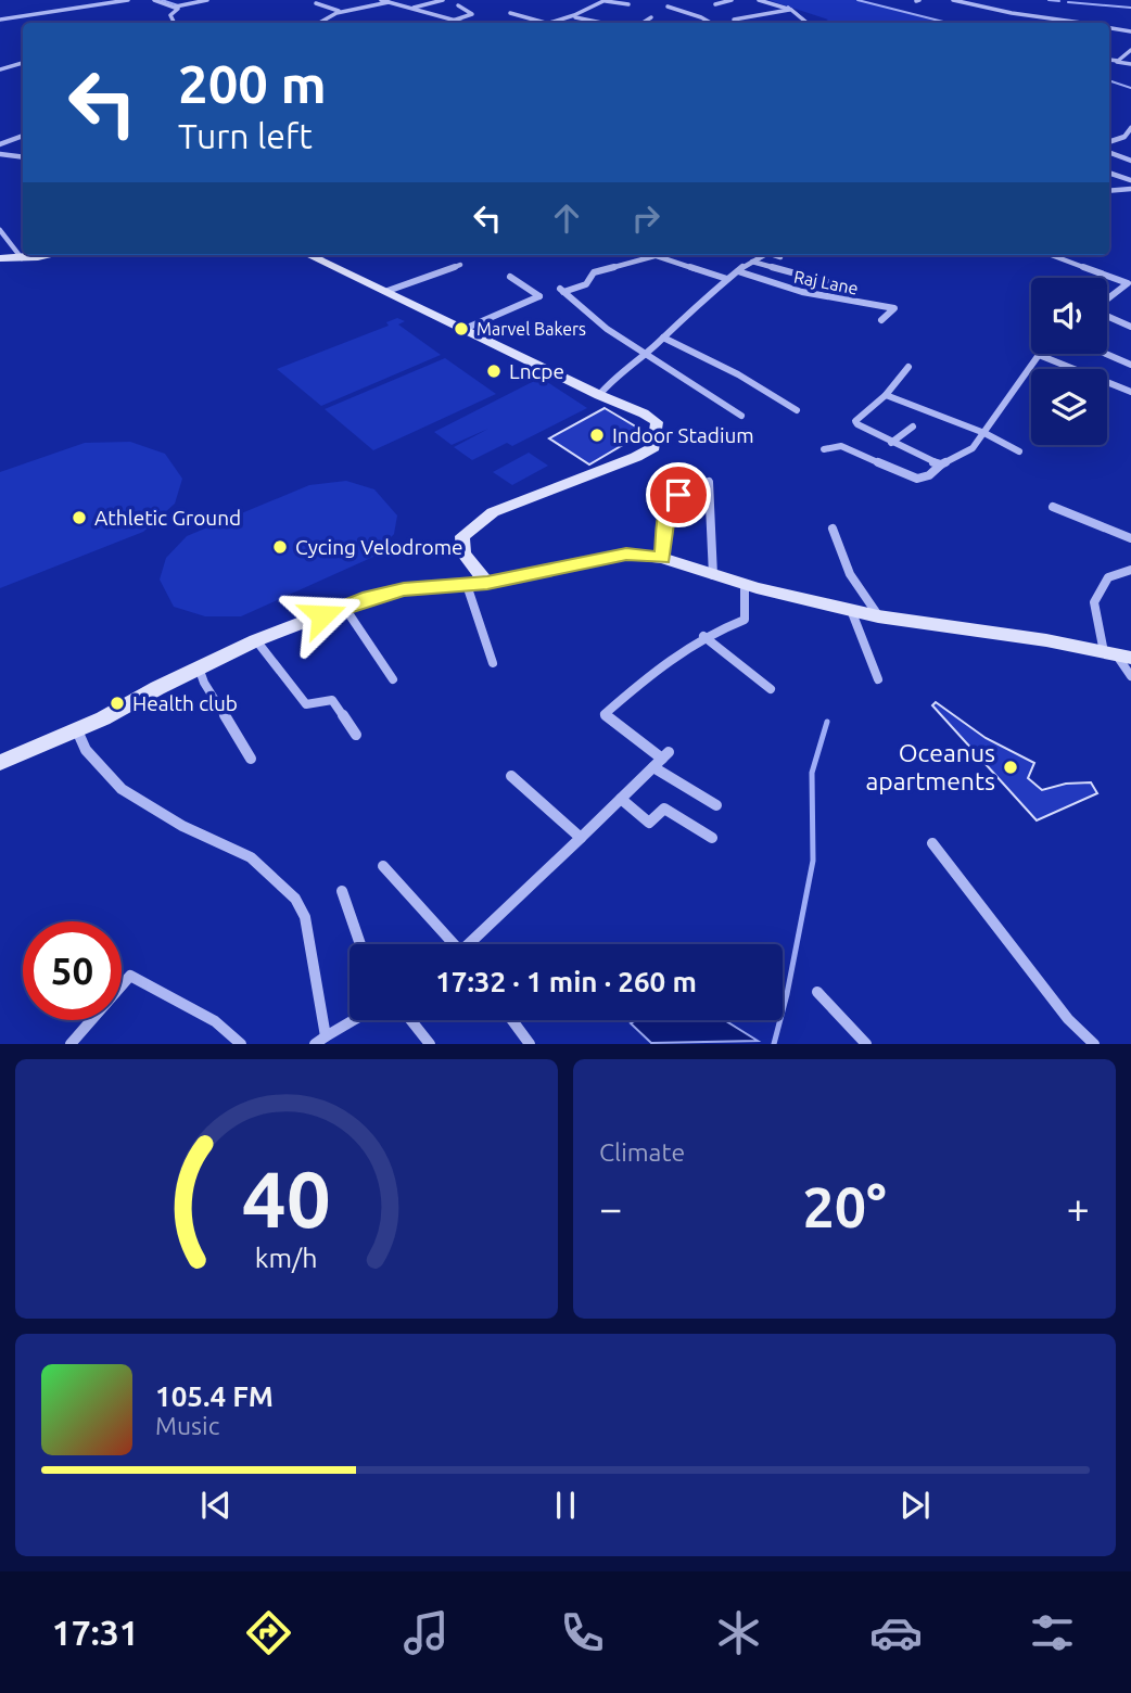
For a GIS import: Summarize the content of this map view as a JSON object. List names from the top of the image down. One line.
{"streets":{"street":["Raj Lane"]},"places":["Marvel Bakers","Lncpe","Indoor Stadium","Athletic Ground","Cycing Velodrome","Health club","Oceanus apartments"],"page":{"turn":["200 m","Turn left"],"limit":"50","trip":"17:32 · 1 min · 260 m","tile":"Climate","heat":["−","20°","+"],"song":["105.4 FM","Music"],"tabs":"17:31","gauge":["40","km/h"]}}
